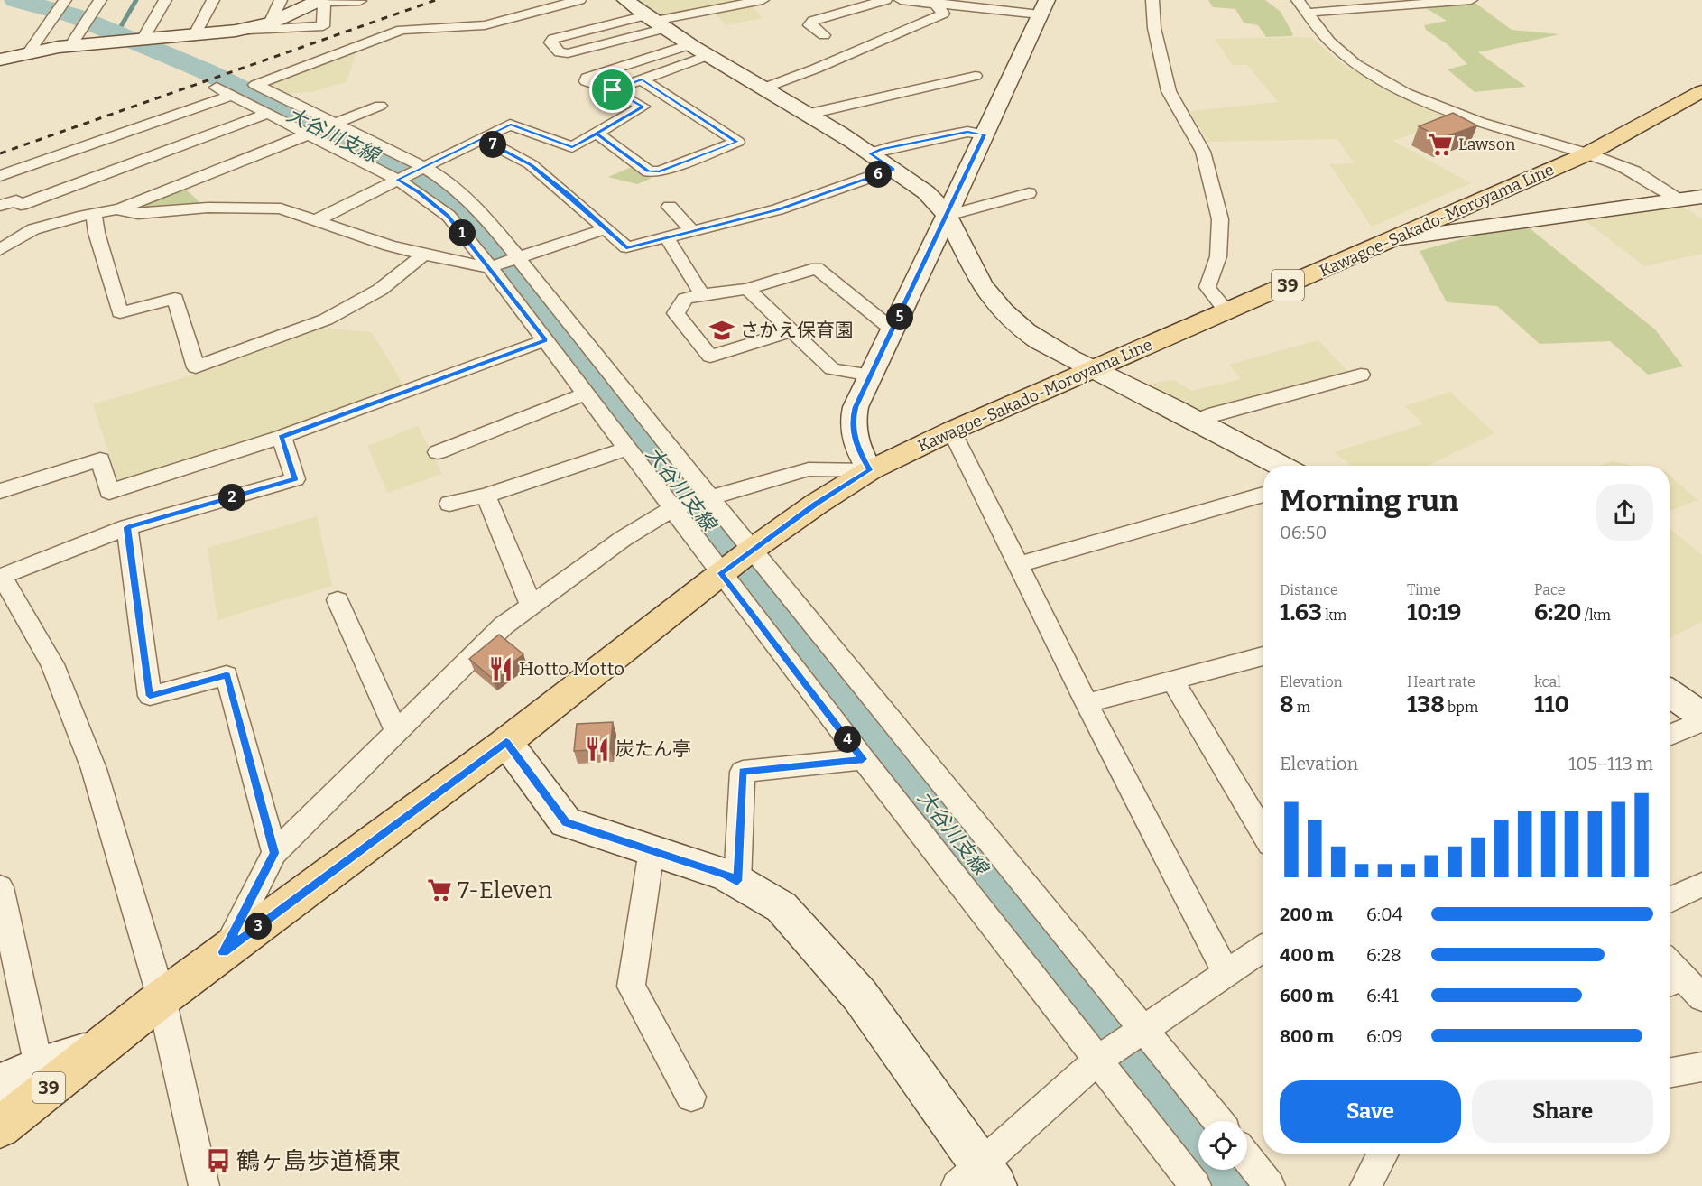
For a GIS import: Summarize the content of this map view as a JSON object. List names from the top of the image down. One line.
{"streets":{"main road":["Kawagoe-Sakado-Moroyama Line","39"]},"crossings":[["Kawagoe-Sakado-Moroyama Line","39"]],"water":["大谷川支線"],"places":{"supermarket":["Lawson","7-Eleven"],"school or university":["さかえ保育園"],"restaurant":["Hotto Motto","炭たん亭"],"bus stop":["鶴ヶ島歩道橋東"]},"page":{"pins":["7","6","1","5","2","4","3"],"heading":["Morning run","06:50"],"stats":[["Distance","1.63 km"],["Time","10:19"],["Pace","6:20 /km"],["Elevation","8 m"],["Heart rate","138 bpm"],["kcal","110"]],"chart":["Elevation","105–113 m"],"list":[{"name":"200 m","note":"6:04"},{"name":"400 m","note":"6:28"},{"name":"600 m","note":"6:41"},{"name":"800 m","note":"6:09"}],"buttons":["Save","Share"]}}
